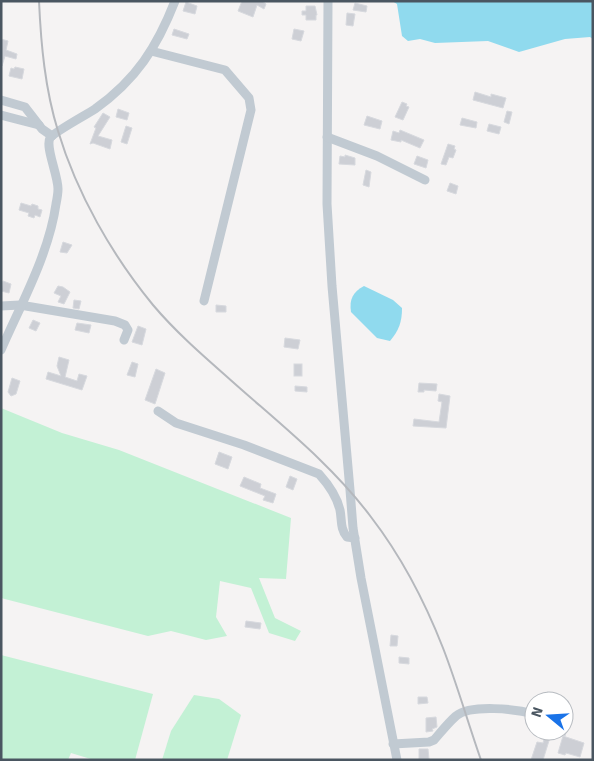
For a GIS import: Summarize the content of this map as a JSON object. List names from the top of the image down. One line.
{"north":"left"}
